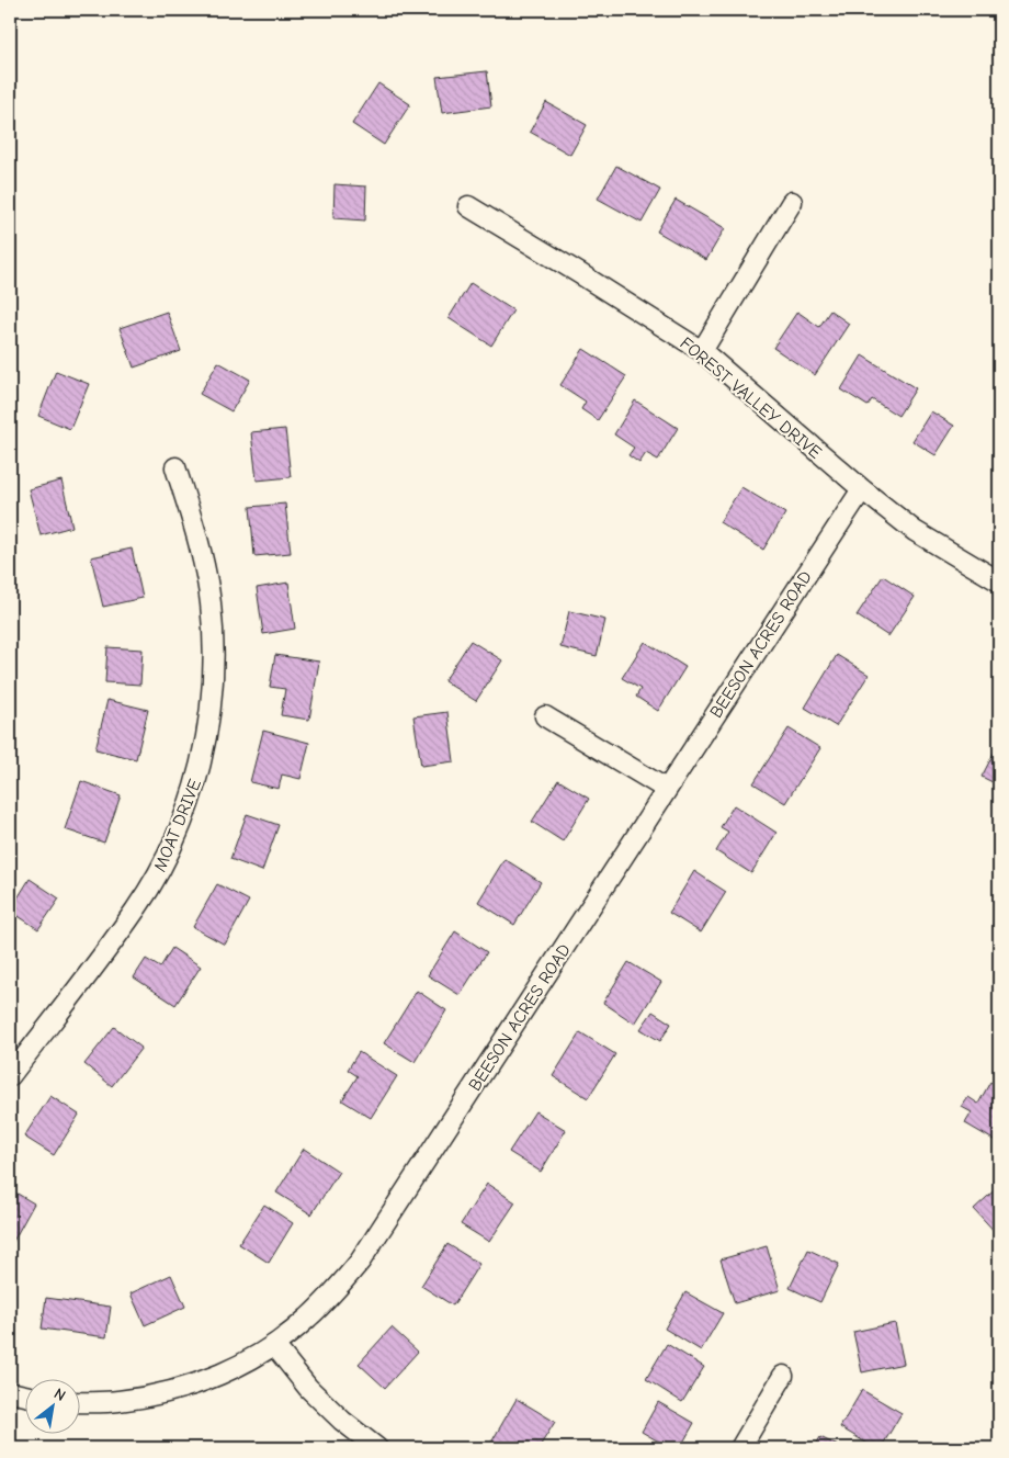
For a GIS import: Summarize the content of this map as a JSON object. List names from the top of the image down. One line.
{"streets":{"street":["FOREST VALLEY DRIVE","BEESON ACRES ROAD","MOAT DRIVE"]},"crossings":[["FOREST VALLEY DRIVE","BEESON ACRES ROAD"]],"north":"top right"}
